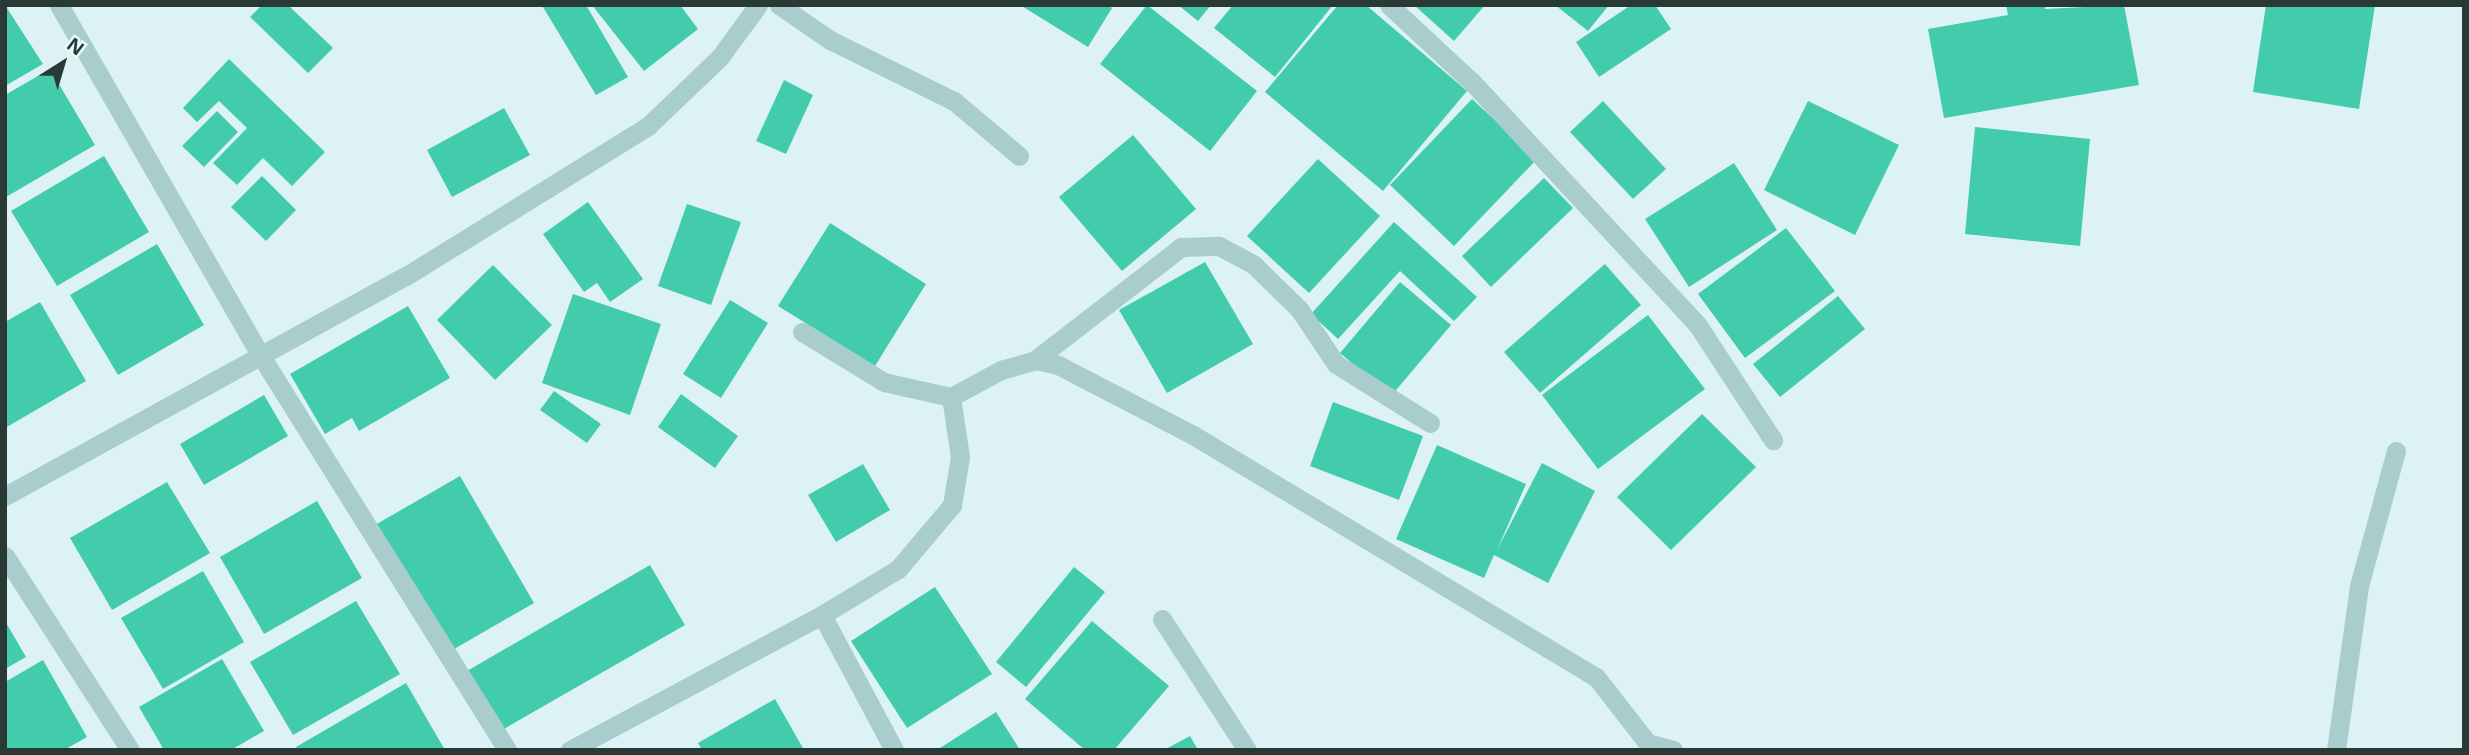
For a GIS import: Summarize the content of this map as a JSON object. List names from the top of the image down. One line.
{"north":"top right"}
